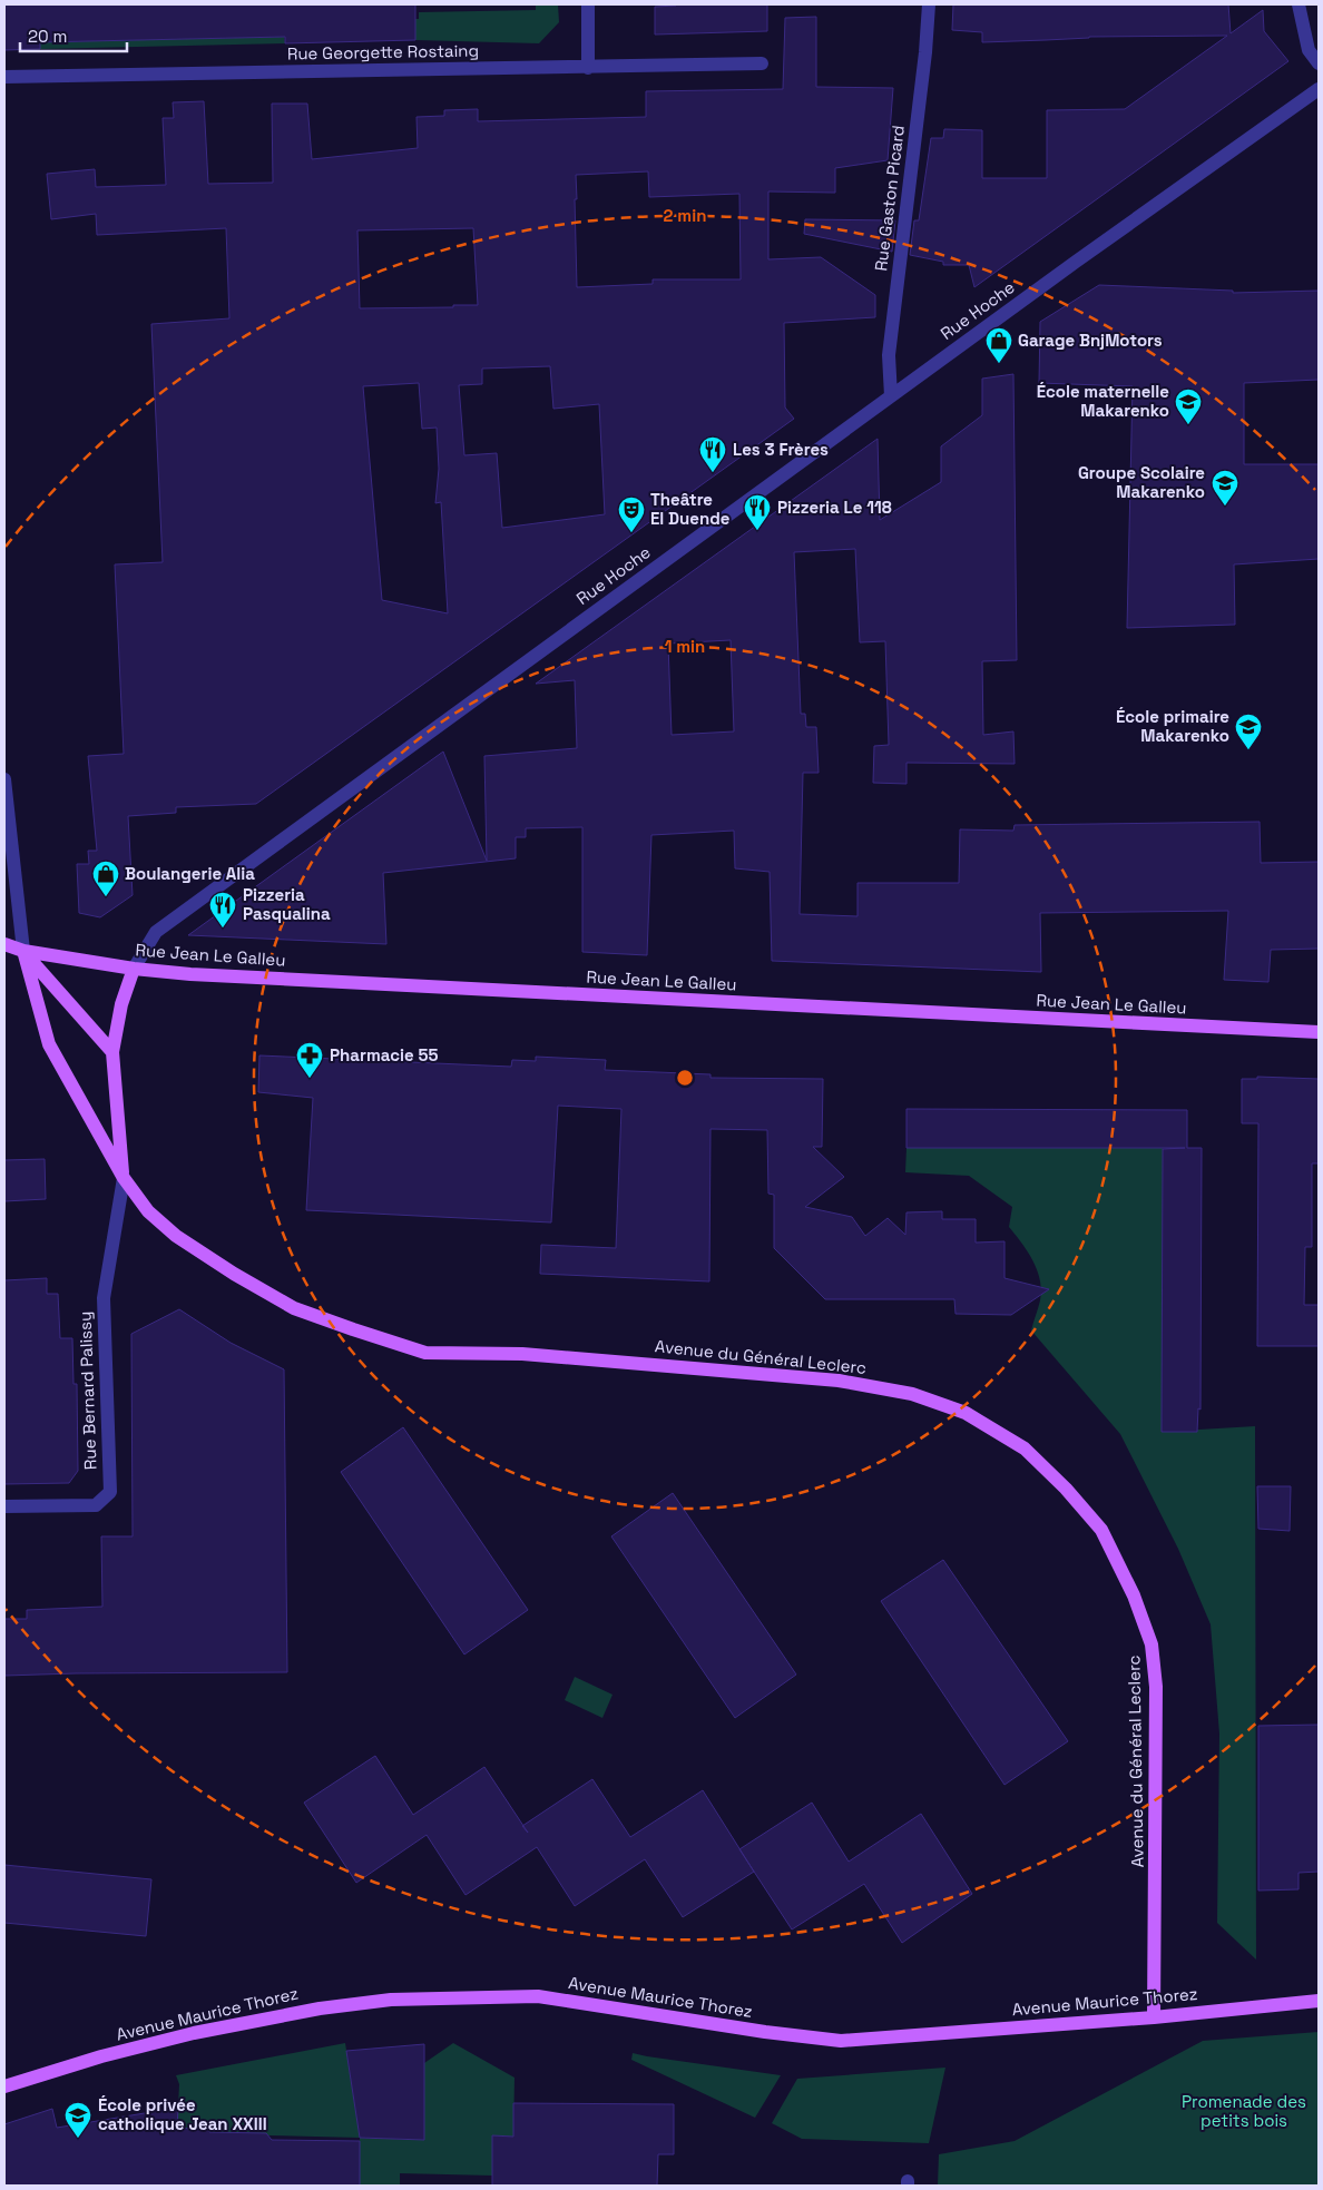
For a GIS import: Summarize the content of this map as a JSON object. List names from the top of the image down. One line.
{"streets":{"main road":["Rue Jean Le Galleu","Avenue du Général Leclerc","Avenue Maurice Thorez"],"street":["Rue Georgette Rostaing","Rue Gaston Picard","Rue Hoche","Rue Bernard Palissy"]},"crossings":[["Rue Gaston Picard","Rue Hoche"],["Rue Hoche","Rue Jean Le Galleu"],["Rue Jean Le Galleu","Avenue du Général Leclerc"],["Avenue du Général Leclerc","Rue Bernard Palissy"],["Avenue du Général Leclerc","Avenue Maurice Thorez"]],"parks":["Promenade des petits bois"],"places":{"shop":["Garage BnjMotors","Boulangerie Alia"],"school or university":["École maternelle Makarenko","Groupe Scolaire Makarenko","École primaire Makarenko","École privée catholique Jean XXIII"],"restaurant":["Les 3 Frères","Pizzeria Le 118","Pizzeria Pasqualina"],"theatre":["Theâtre El Duende"],"pharmacy":["Pharmacie 55"]},"scale_bar":"20 m","rings":["2 min","1 min"]}
